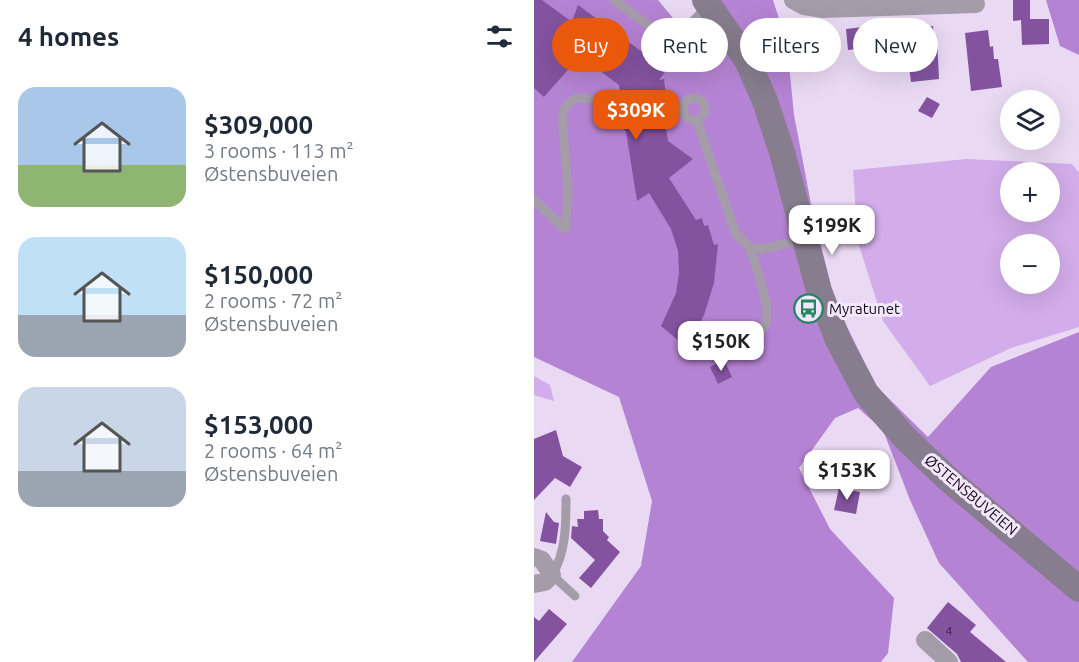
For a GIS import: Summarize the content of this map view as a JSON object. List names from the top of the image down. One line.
{"streets":{"main road":["ØSTENSBUVEIEN"]},"places":{"bus stop":["Myratunet"]},"house_numbers":["4"],"page":{"heading":"4 homes","chip":["Buy","Rent","Filters","New"],"list":[{"name":"$309,000","note":"3 rooms · 113 m² · Østensbuveien"},{"name":"$150,000","note":"2 rooms · 72 m² · Østensbuveien"},{"name":"$153,000","note":"2 rooms · 64 m² · Østensbuveien"}],"map_buttons":["+","−"],"price":["$309K","$199K","$150K","$153K"]}}
